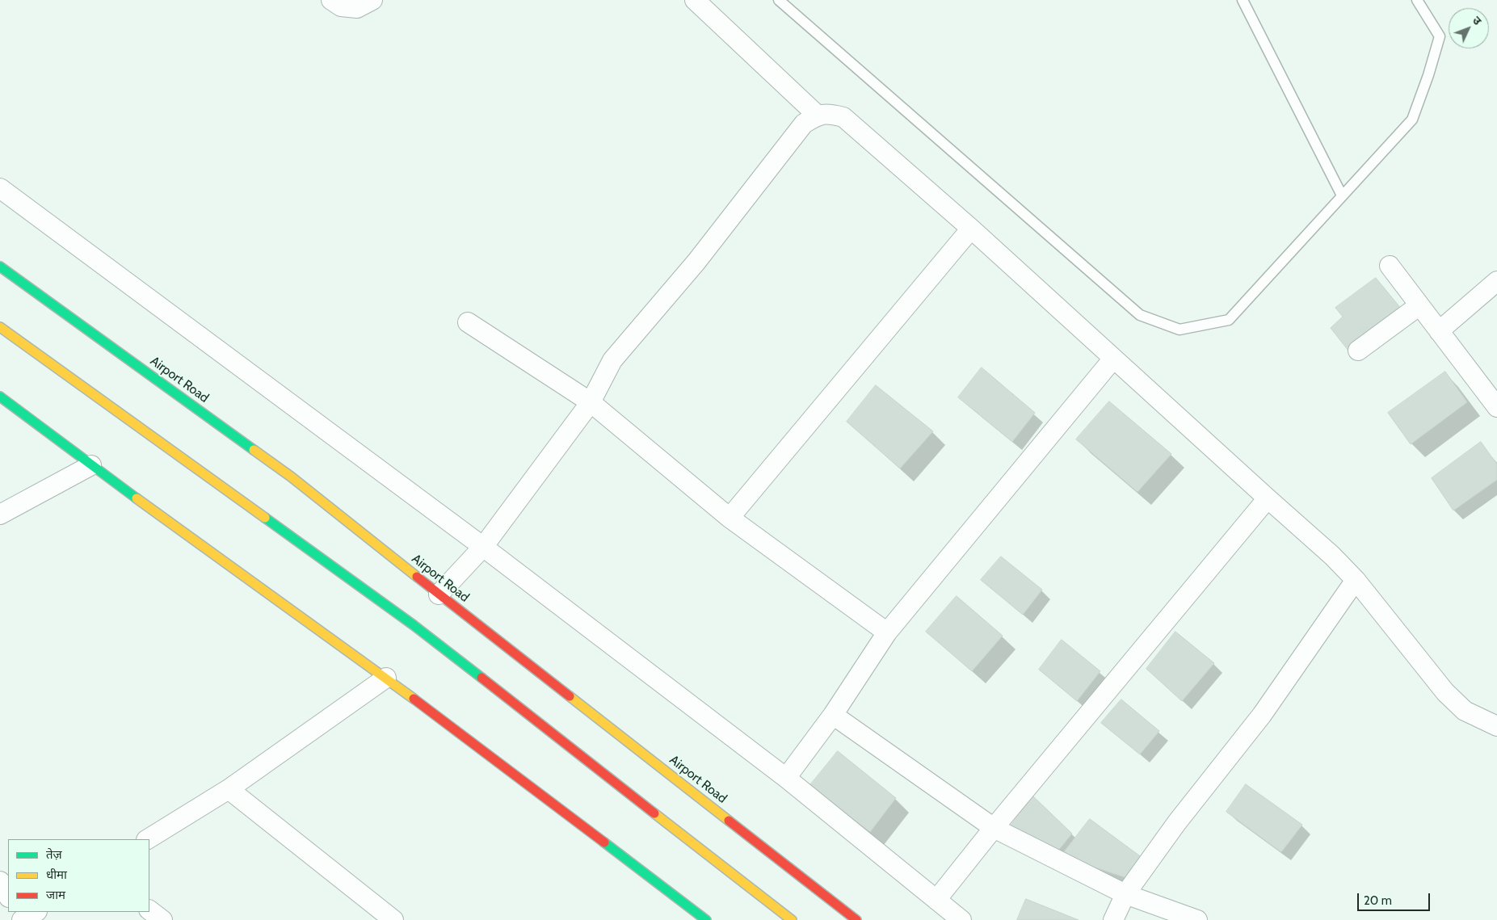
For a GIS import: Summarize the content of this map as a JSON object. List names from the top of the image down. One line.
{"streets":{"street":["Airport Road"]},"legend":["तेज़","धीमा","जाम"],"scale_bar":"20 m","north":"top right"}
